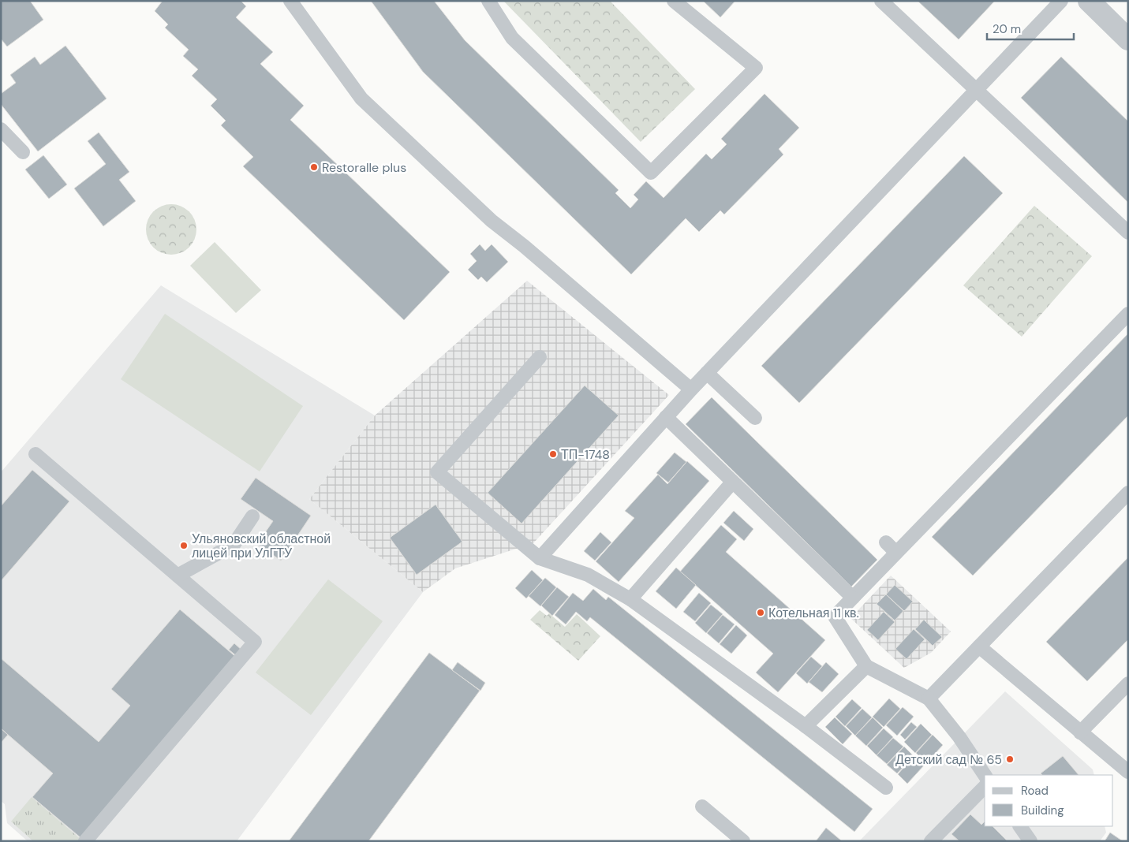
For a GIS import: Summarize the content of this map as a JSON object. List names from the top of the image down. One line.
{"places":["Restoralle plus","ТП-1748","Ульяновский областной лицей при УлГТУ","Котельная 11 кв.","Детский сад № 65"],"legend":["Road","Building"],"scale_bar":"20 m"}
